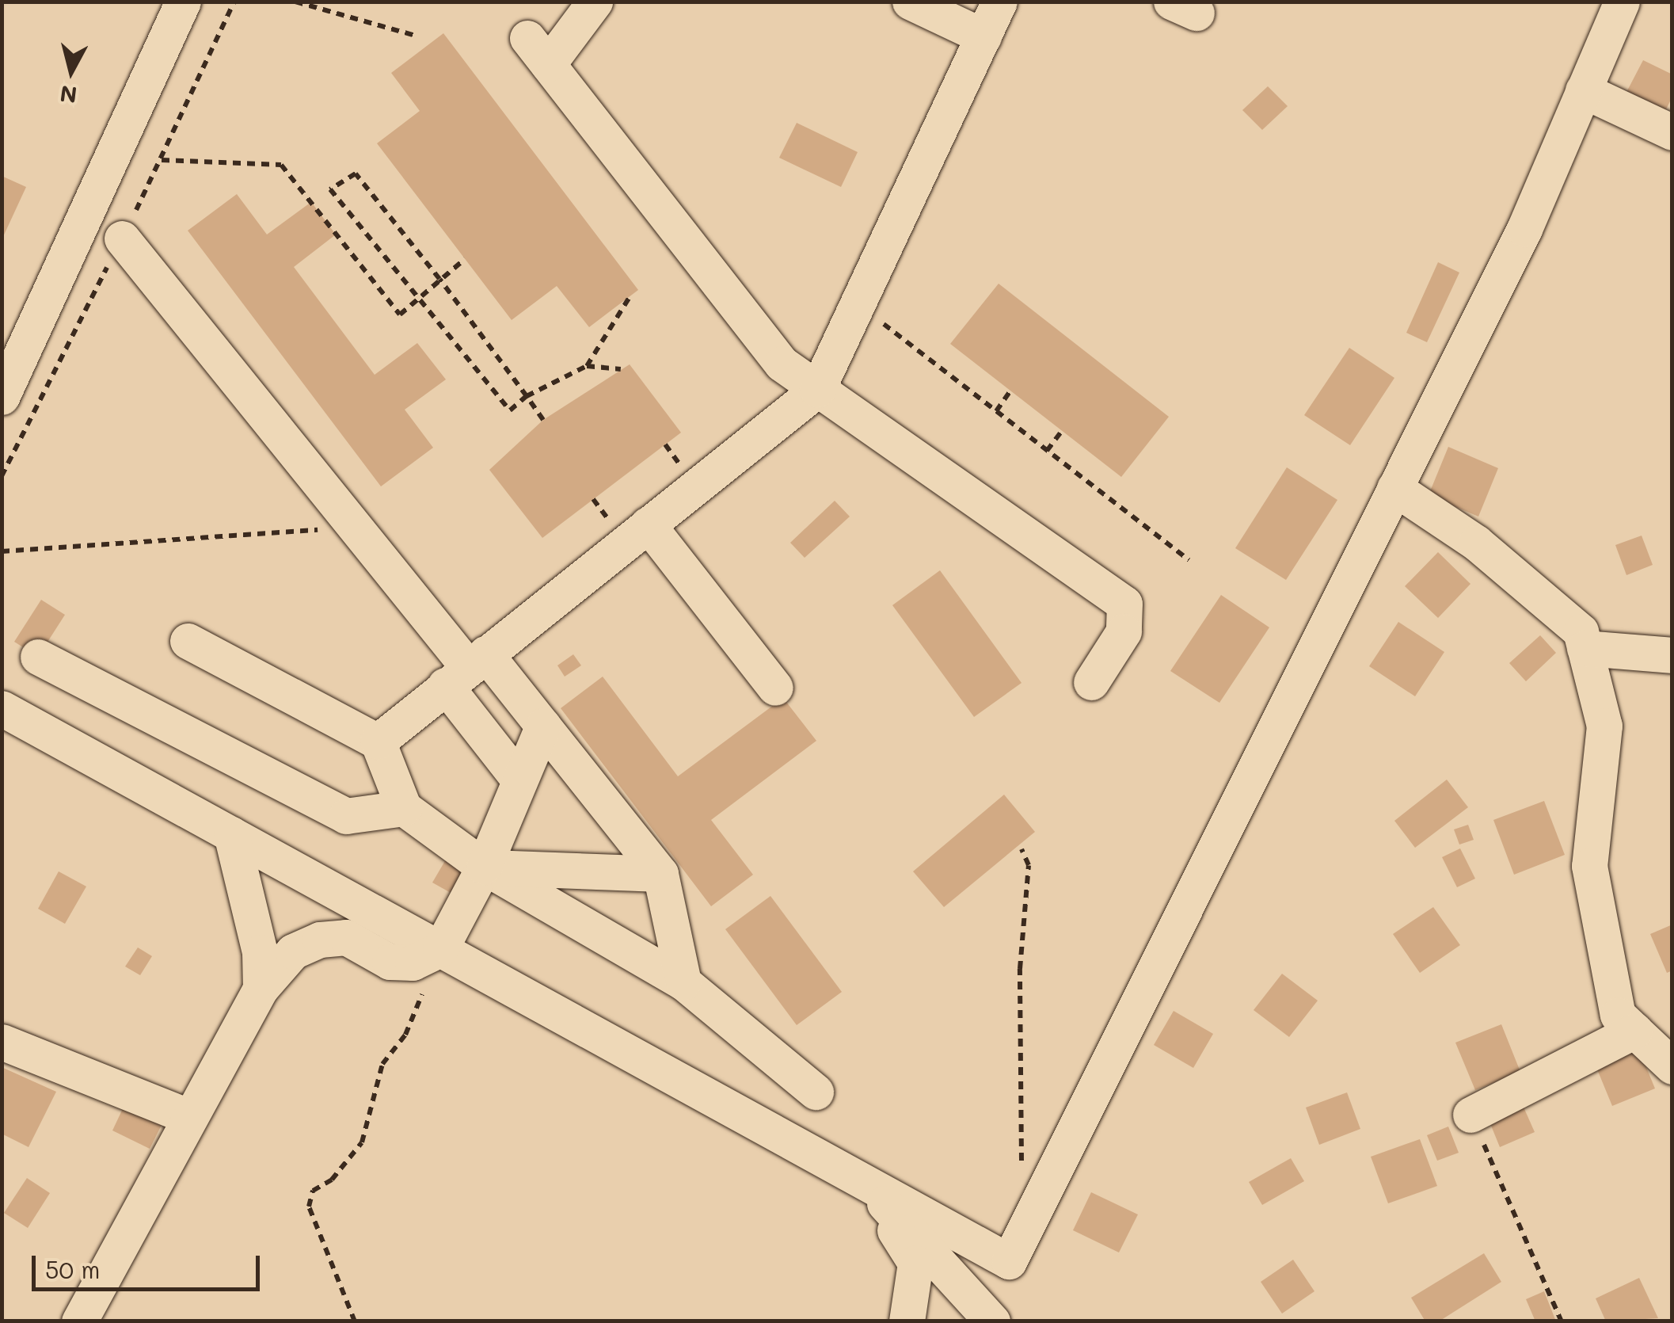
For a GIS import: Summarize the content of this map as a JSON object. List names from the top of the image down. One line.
{"scale_bar":"50 m","north":"bottom"}
